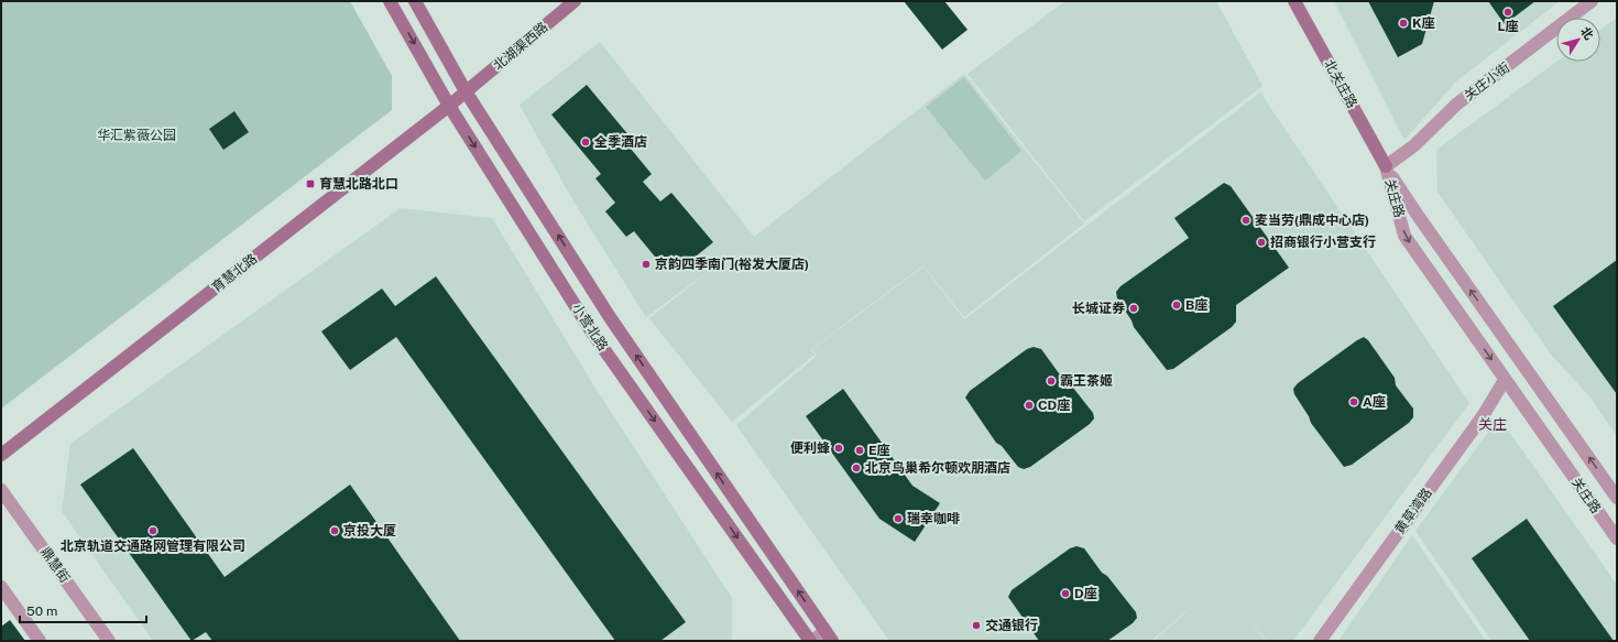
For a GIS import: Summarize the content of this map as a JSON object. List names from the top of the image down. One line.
{"streets":{"street":["北湖渠西路","关庄小街","北关庄路","关庄路","育慧北路","小营北路","黄草湾路","鼎慧街"]},"crossings":[["北湖渠西路","育慧北路"],["北湖渠西路","小营北路"],["关庄小街","北关庄路"],["关庄小街","关庄路"],["北关庄路","关庄路"],["关庄路","黄草湾路"],["育慧北路","小营北路"]],"districts":["关庄"],"parks":["华汇紫薇公园"],"places":{"other":["L座","K座","全季酒店","麦当劳(鼎成中心店)","招商银行小营支行","京韵四季南门(裕发大厦店)","B座","长城证券","霸王茶姬","A座","CD座","便利蜂","E座","北京鸟巢希尔顿欢朋酒店","瑞幸咖啡","北京轨道交通路网管理有限公司","京投大厦","D座","交通银行"],"transit":["育慧北路北口"]},"scale_bar":"50 m","north":"top right"}
